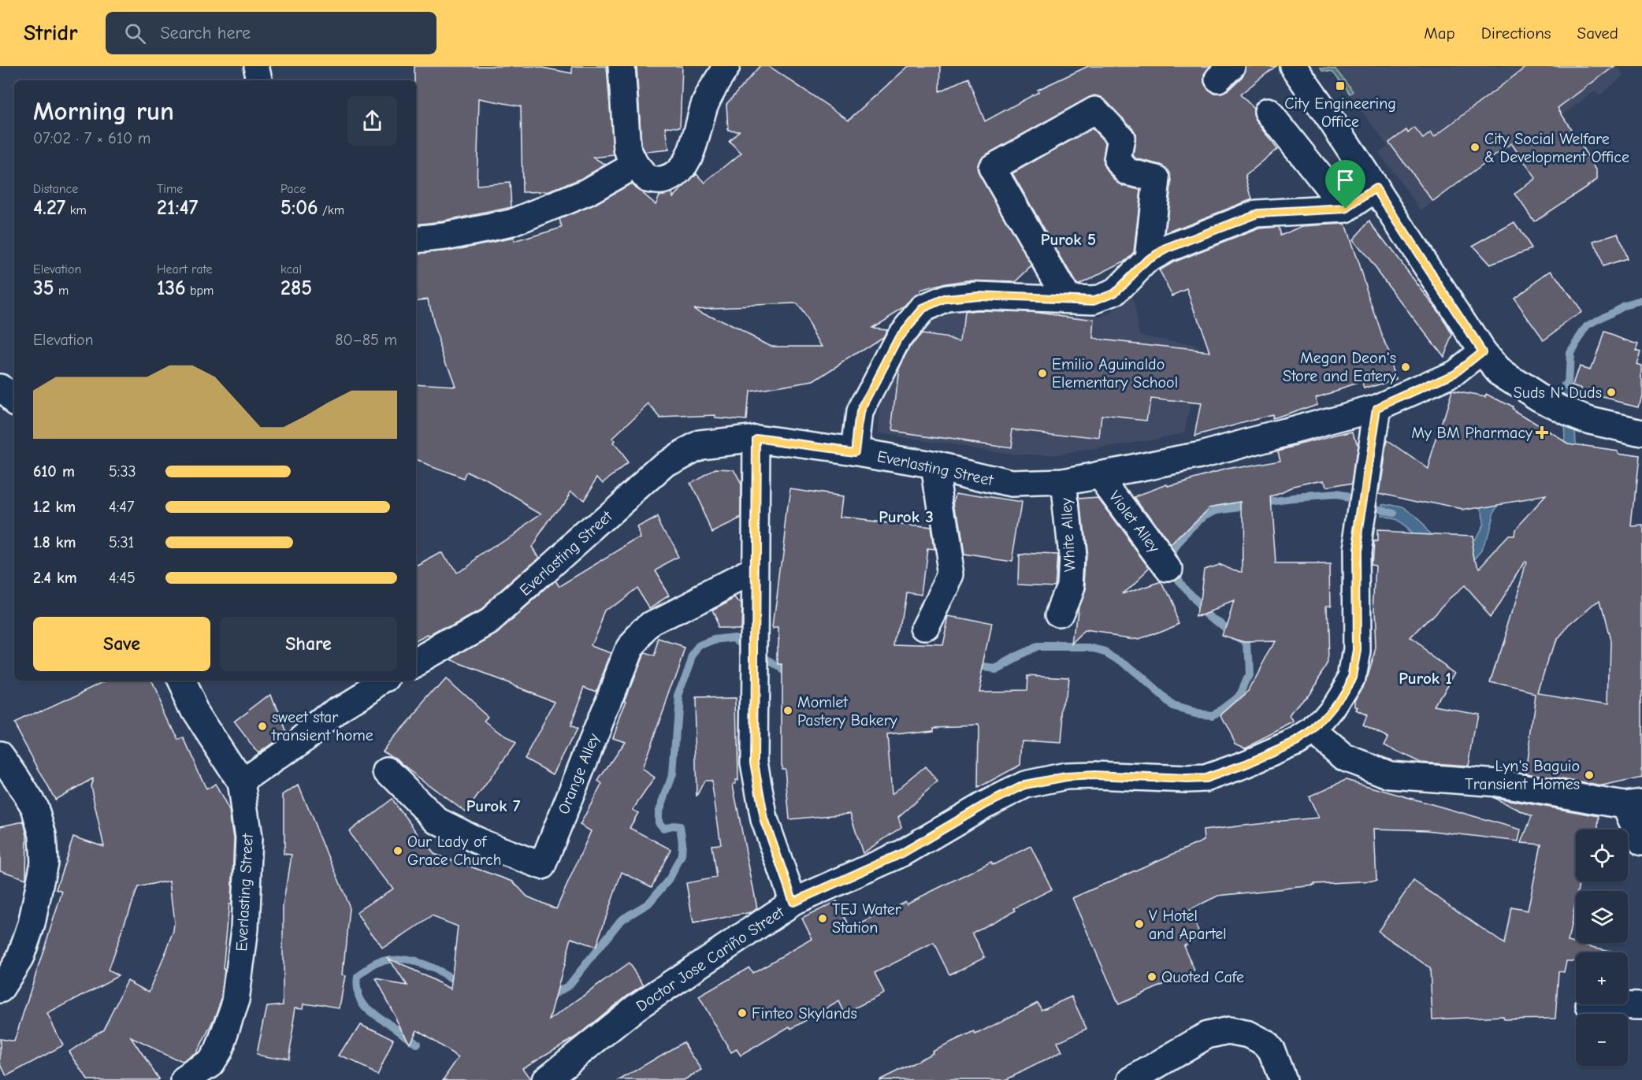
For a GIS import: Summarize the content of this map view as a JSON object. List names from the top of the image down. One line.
{"streets":{"street":["Everlasting Street","Violet Alley","White Alley","Orange Alley","Doctor Jose Cariño Street"]},"crossings":[["Everlasting Street","Violet Alley"],["Everlasting Street","White Alley"],["Everlasting Street","Doctor Jose Cariño Street"]],"districts":["Purok 5","Purok 3","Purok 1","Purok 7"],"places":{"transit":["City Engineering Office"],"other":["City Social Welfare & Development Office","Megan Deon's Store and Eatery","Emilio Aguinaldo Elementary School","Suds N' Duds","Momlet Pastery Bakery","sweet star transient home","Lyn's Baguio Transient Homes","Our Lady of Grace Church","TEJ Water Station","V Hotel and Apartel","Quoted Cafe","Finteo Skylands"],"health":["My BM Pharmacy"]},"page":{"header":"Stridr","search":"Search here","nav":["Map","Directions","Saved"],"heading":["Morning run","07:02 · 7 × 610 m"],"stats":[["Distance","4.27 km"],["Time","21:47"],["Pace","5:06 /km"],["Elevation","35 m"],["Heart rate","136 bpm"],["kcal","285"]],"chart":["Elevation","80–85 m"],"list":[{"name":"610 m","note":"5:33"},{"name":"1.2 km","note":"4:47"},{"name":"1.8 km","note":"5:31"},{"name":"2.4 km","note":"4:45"}],"buttons":["Save","Share"],"map_buttons":["+","−"]}}
